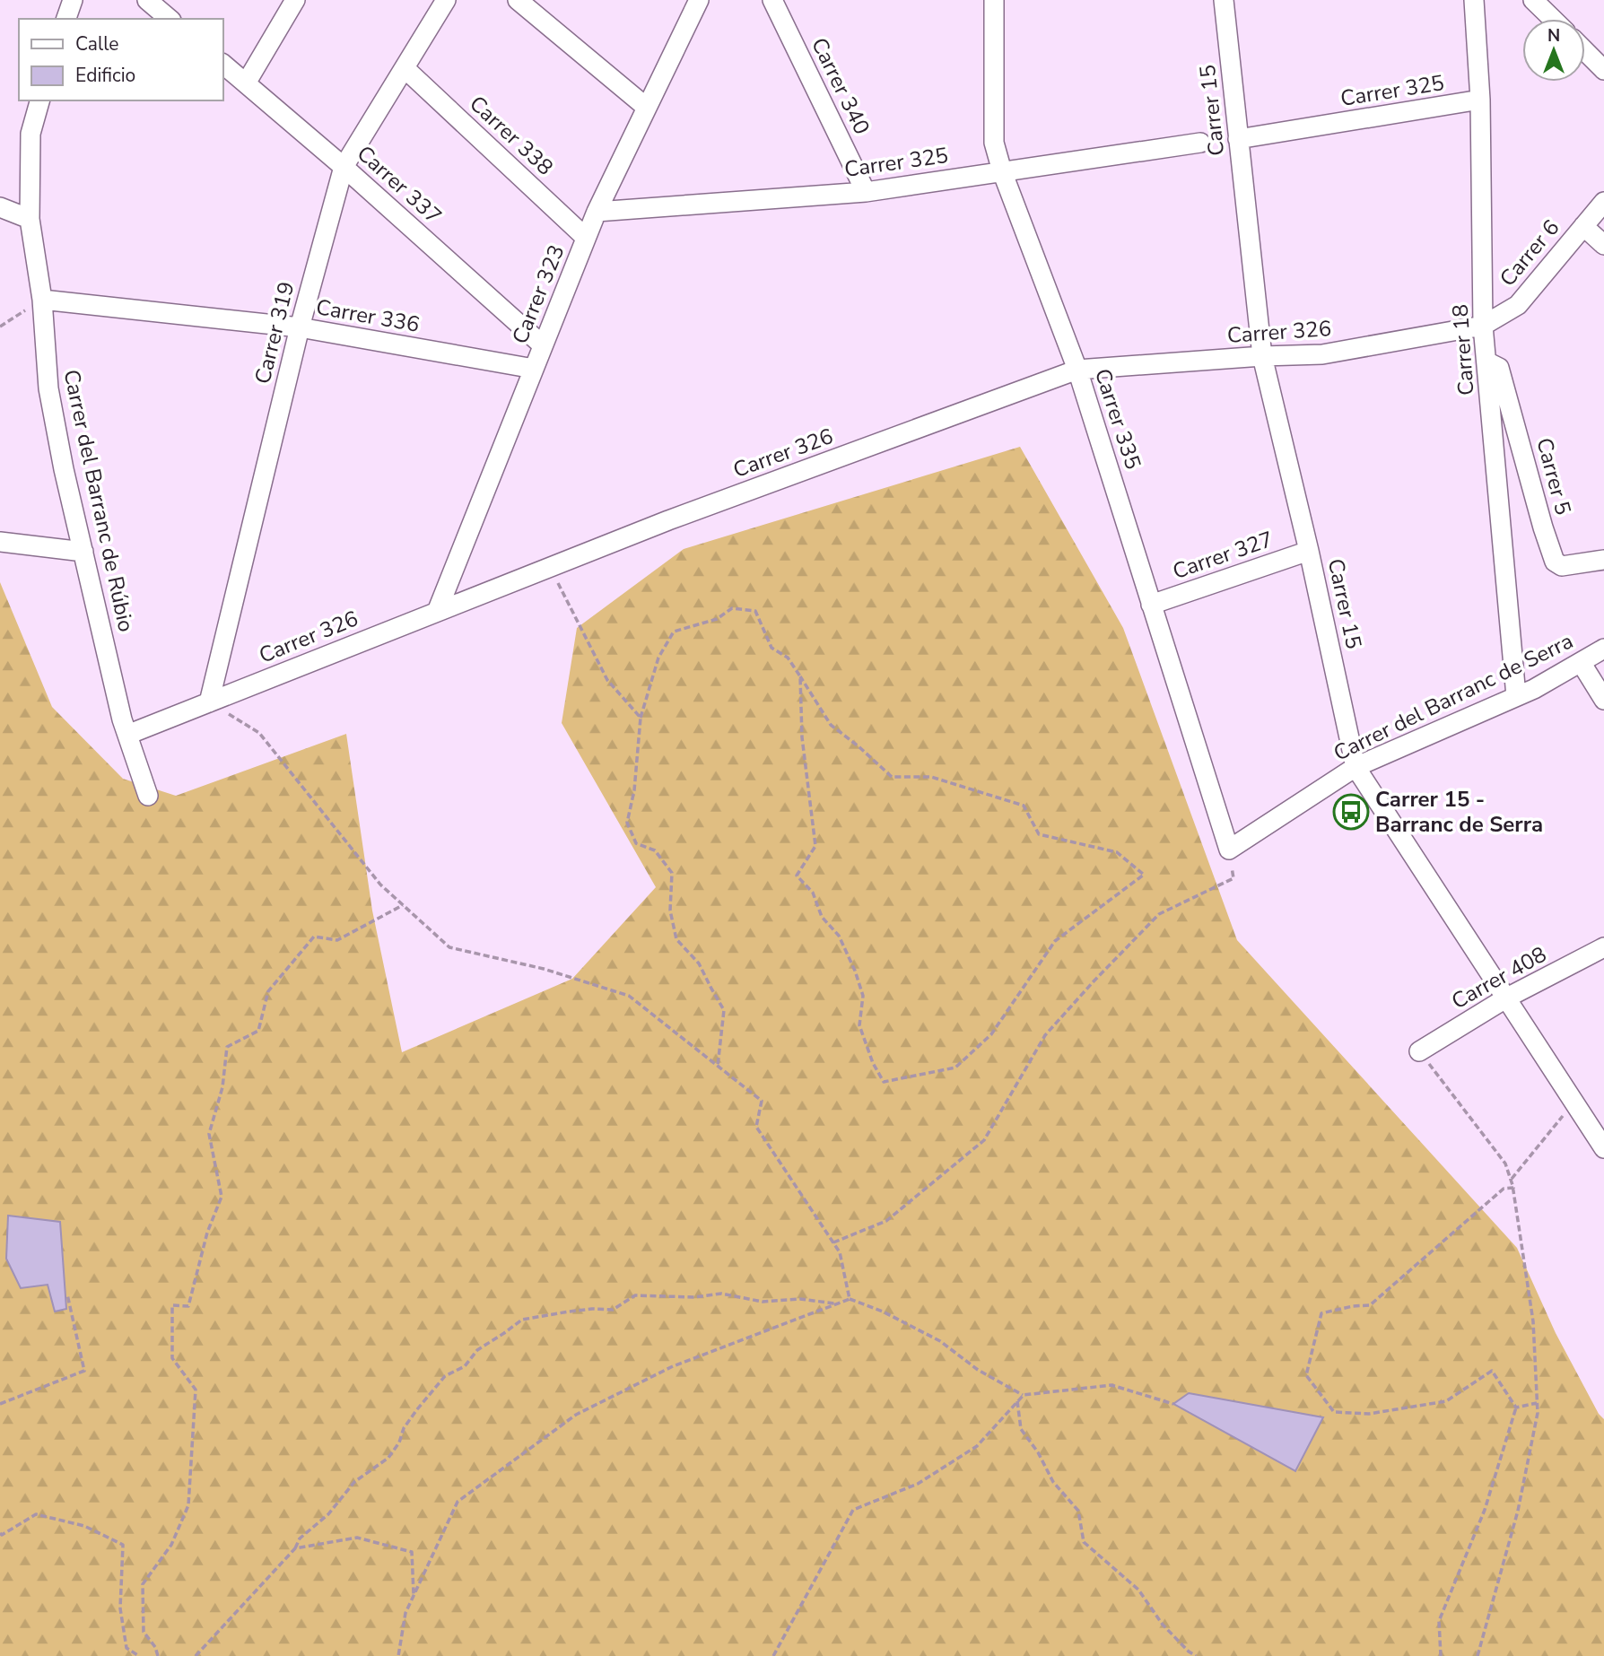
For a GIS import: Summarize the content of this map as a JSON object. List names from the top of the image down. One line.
{"streets":{"street":["Carrer 340","Carrer 325","Carrer 15","Carrer 338","Carrer 337","Carrer 6","Carrer 323","Carrer 336","Carrer 326","Carrer 319","Carrer 18","Carrer 335","Carrer 5","Carrer del Barranc de Rúbio","Carrer 327","Carrer del Barranc de Serra","Carrer 408"]},"crossings":[["Carrer 340","Carrer 325"],["Carrer 325","Carrer 15"],["Carrer 325","Carrer 323"],["Carrer 325","Carrer 18"],["Carrer 325","Carrer 335"],["Carrer 15","Carrer 326"],["Carrer 15","Carrer 327"],["Carrer 15","Carrer del Barranc de Serra"],["Carrer 15","Carrer 408"],["Carrer 338","Carrer 323"],["Carrer 338","Carrer 319"],["Carrer 337","Carrer 323"],["Carrer 337","Carrer 319"],["Carrer 6","Carrer 326"],["Carrer 6","Carrer 18"],["Carrer 323","Carrer 336"],["Carrer 323","Carrer 326"],["Carrer 336","Carrer 319"],["Carrer 336","Carrer del Barranc de Rúbio"],["Carrer 326","Carrer 319"],["Carrer 326","Carrer 18"],["Carrer 326","Carrer 335"],["Carrer 326","Carrer del Barranc de Rúbio"],["Carrer 18","Carrer 5"],["Carrer 18","Carrer del Barranc de Serra"],["Carrer 335","Carrer 327"],["Carrer 335","Carrer del Barranc de Serra"]],"places":{"bus stop":["Carrer 15 - Barranc de Serra"]},"legend":["Calle","Edificio"],"north":"top"}
